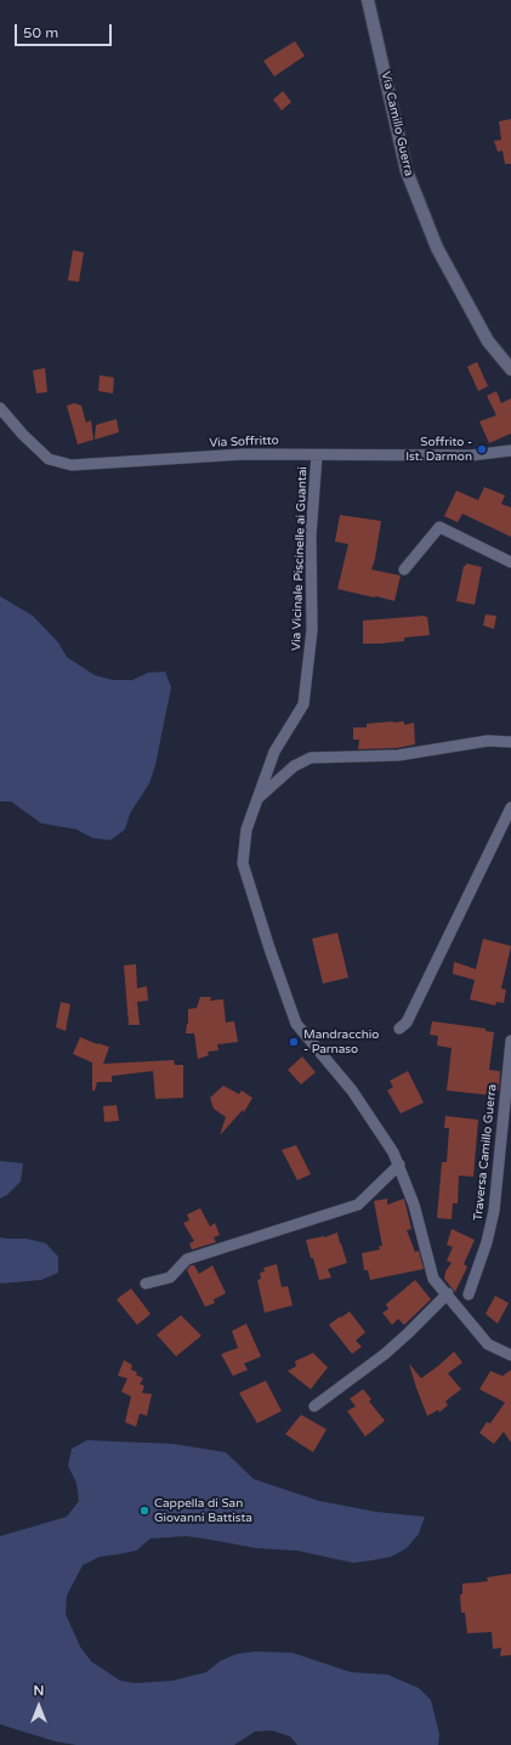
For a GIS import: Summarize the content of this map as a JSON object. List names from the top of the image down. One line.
{"streets":{"street":["Via Camillo Guerra","Via Soffritto","Via Vicinale Piscinelle ai Guantai","Traversa Camillo Guerra"]},"crossings":[["Via Soffritto","Via Vicinale Piscinelle ai Guantai"]],"places":["Soffrito - Ist. Darmon","Mandracchio - Parnaso","Cappella di San Giovanni Battista"],"scale_bar":"50 m","north":"top"}
